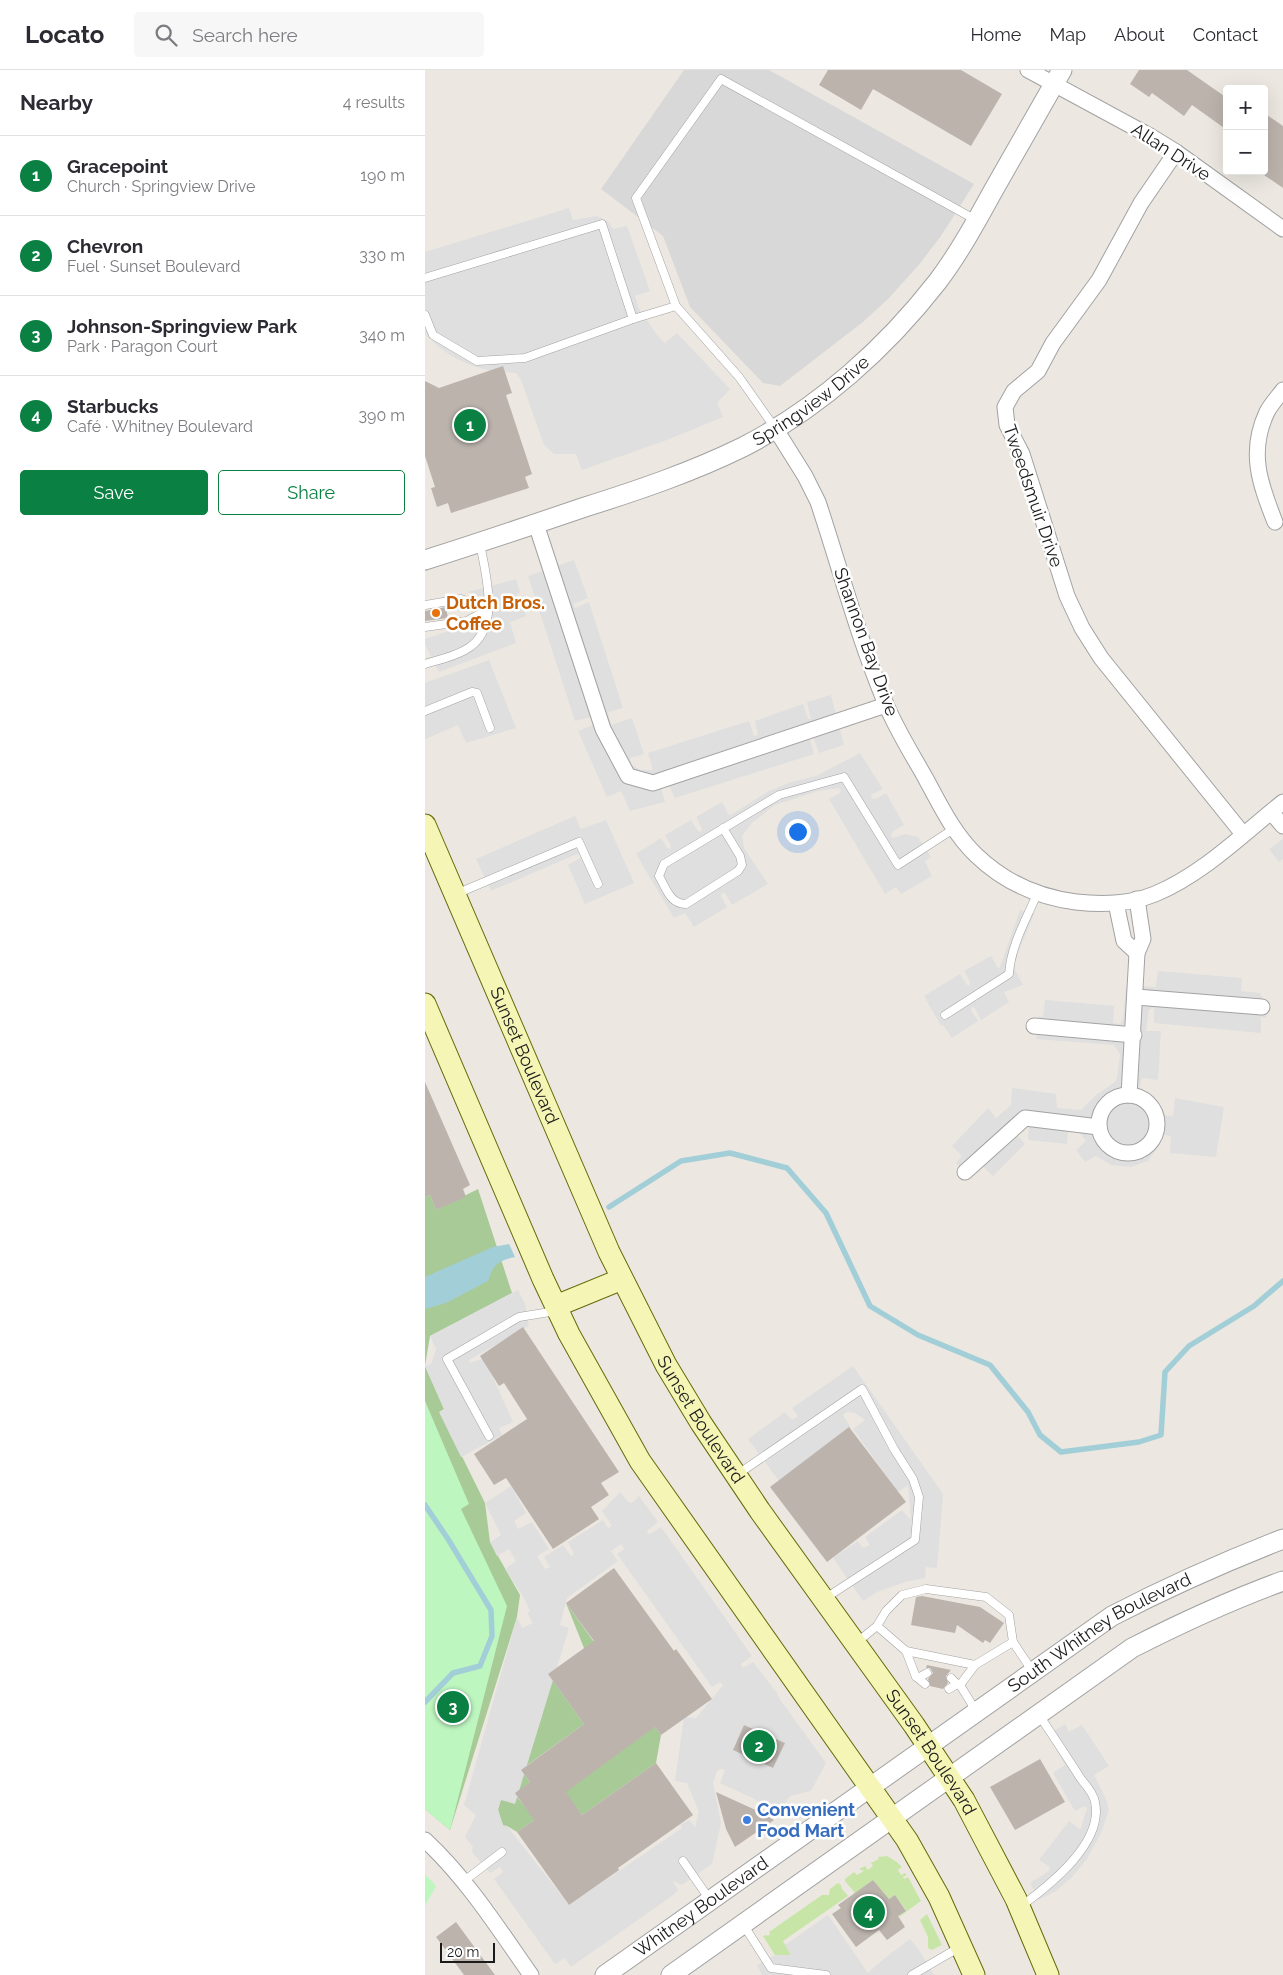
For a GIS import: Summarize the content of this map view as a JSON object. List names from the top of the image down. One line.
{"streets":{"main road":["Sunset Boulevard"],"street":["Allan Drive","Springview Drive","Tweedsmuir Drive","Shannon Bay Drive","South Whitney Boulevard","Whitney Boulevard"]},"crossings":[["Allan Drive","Springview Drive"],["Allan Drive","Tweedsmuir Drive"],["Springview Drive","Shannon Bay Drive"],["Tweedsmuir Drive","Shannon Bay Drive"],["Sunset Boulevard","South Whitney Boulevard"],["Sunset Boulevard","Whitney Boulevard"],["South Whitney Boulevard","Whitney Boulevard"]],"places":["Dutch Bros. Coffee","Convenient Food Mart"],"scale_bar":"20 m","page":{"header":"Locato","search":"Search here","nav":["Home","Map","About","Contact"],"heading":["Nearby","4 results"],"map_buttons":["+","−"],"list":[{"mark":"1","name":"Gracepoint","note":"Church · Springview Drive","value":"190 m"},{"mark":"2","name":"Chevron","note":"Fuel · Sunset Boulevard","value":"330 m"},{"mark":"3","name":"Johnson-Springview Park","note":"Park · Paragon Court","value":"340 m"},{"mark":"4","name":"Starbucks","note":"Café · Whitney Boulevard","value":"390 m"}],"pins":["1","3","2","4"],"buttons":["Save","Share"],"scale":"20 m"}}
